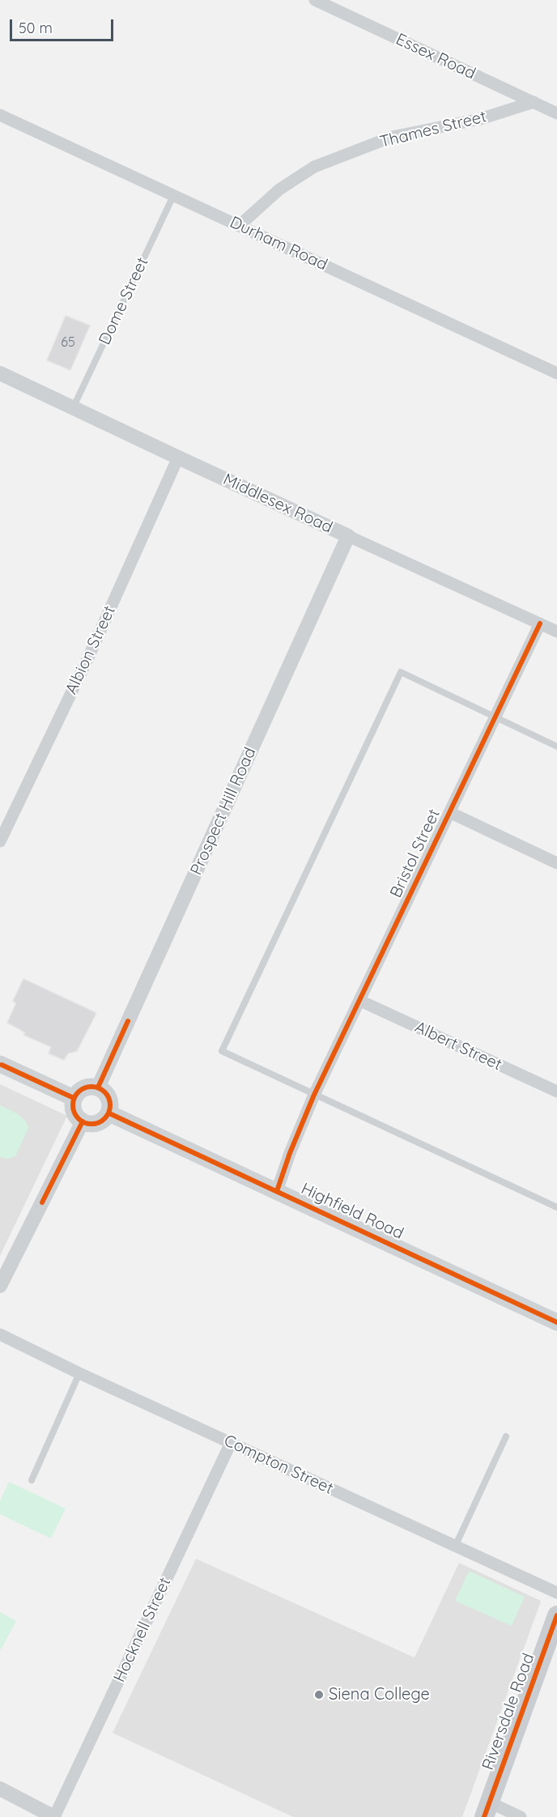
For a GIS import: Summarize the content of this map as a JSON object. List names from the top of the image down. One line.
{"streets":{"main road":["Highfield Road","Riversdale Road"],"street":["Essex Road","Thames Street","Durham Road","Middlesex Road","Albion Street","Prospect Hill Road","Bristol Street","Albert Street","Compton Street","Hocknell Street"],"lane":["Dome Street"]},"crossings":[["Essex Road","Thames Street"],["Thames Street","Durham Road"],["Durham Road","Dome Street"],["Dome Street","Middlesex Road"],["Middlesex Road","Albion Street"],["Middlesex Road","Prospect Hill Road"],["Middlesex Road","Bristol Street"],["Prospect Hill Road","Highfield Road"],["Bristol Street","Albert Street"],["Bristol Street","Highfield Road"],["Compton Street","Hocknell Street"]],"places":["Siena College"],"house_numbers":["65"],"scale_bar":"50 m"}
